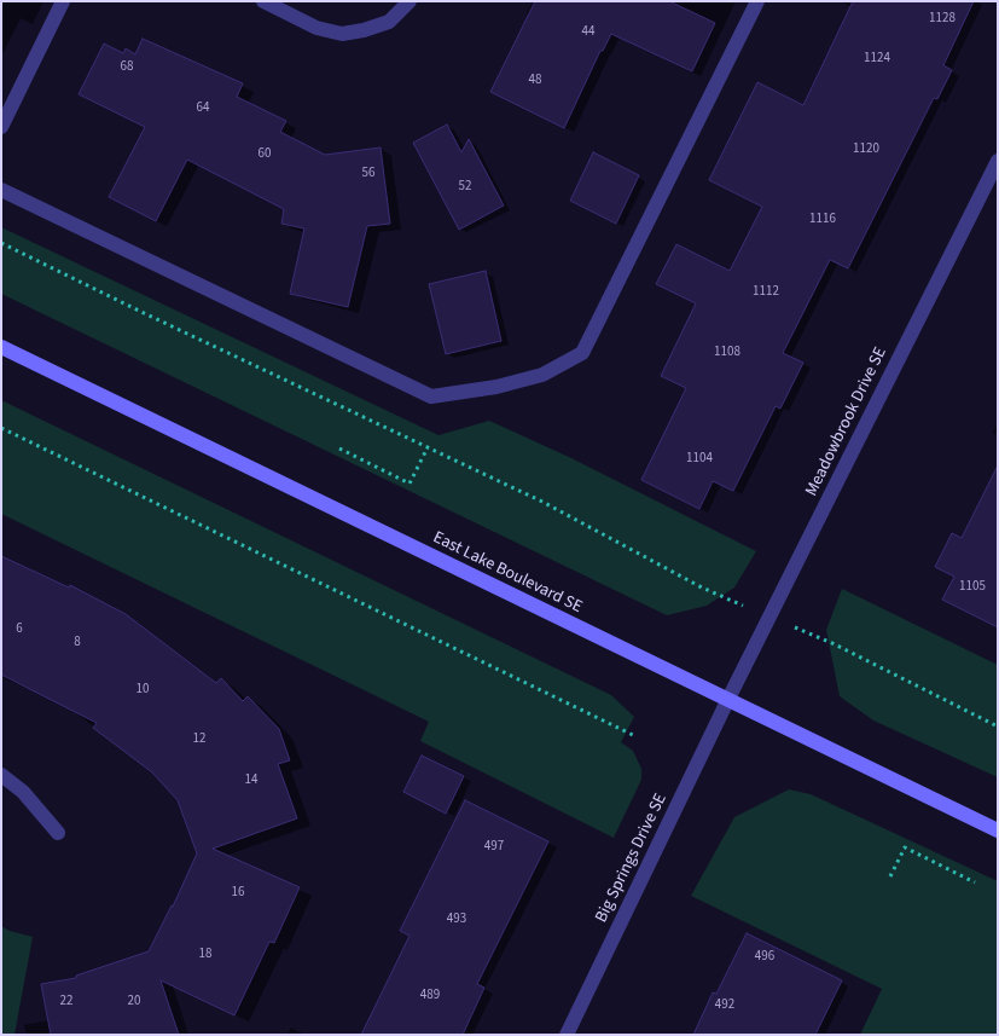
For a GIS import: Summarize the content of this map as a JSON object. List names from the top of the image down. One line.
{"streets":{"main road":["East Lake Boulevard SE"],"street":["Meadowbrook Drive SE","Big Springs Drive SE"]},"crossings":[["Meadowbrook Drive SE","East Lake Boulevard SE"],["Meadowbrook Drive SE","Big Springs Drive SE"],["East Lake Boulevard SE","Big Springs Drive SE"]],"house_numbers":["1128","44","1124","68","48","64","1120","60","56","52","1116","1112","1108","1104","1105","6","8","10","12","14","497","16","493","18","496","489","22","20","492"]}
